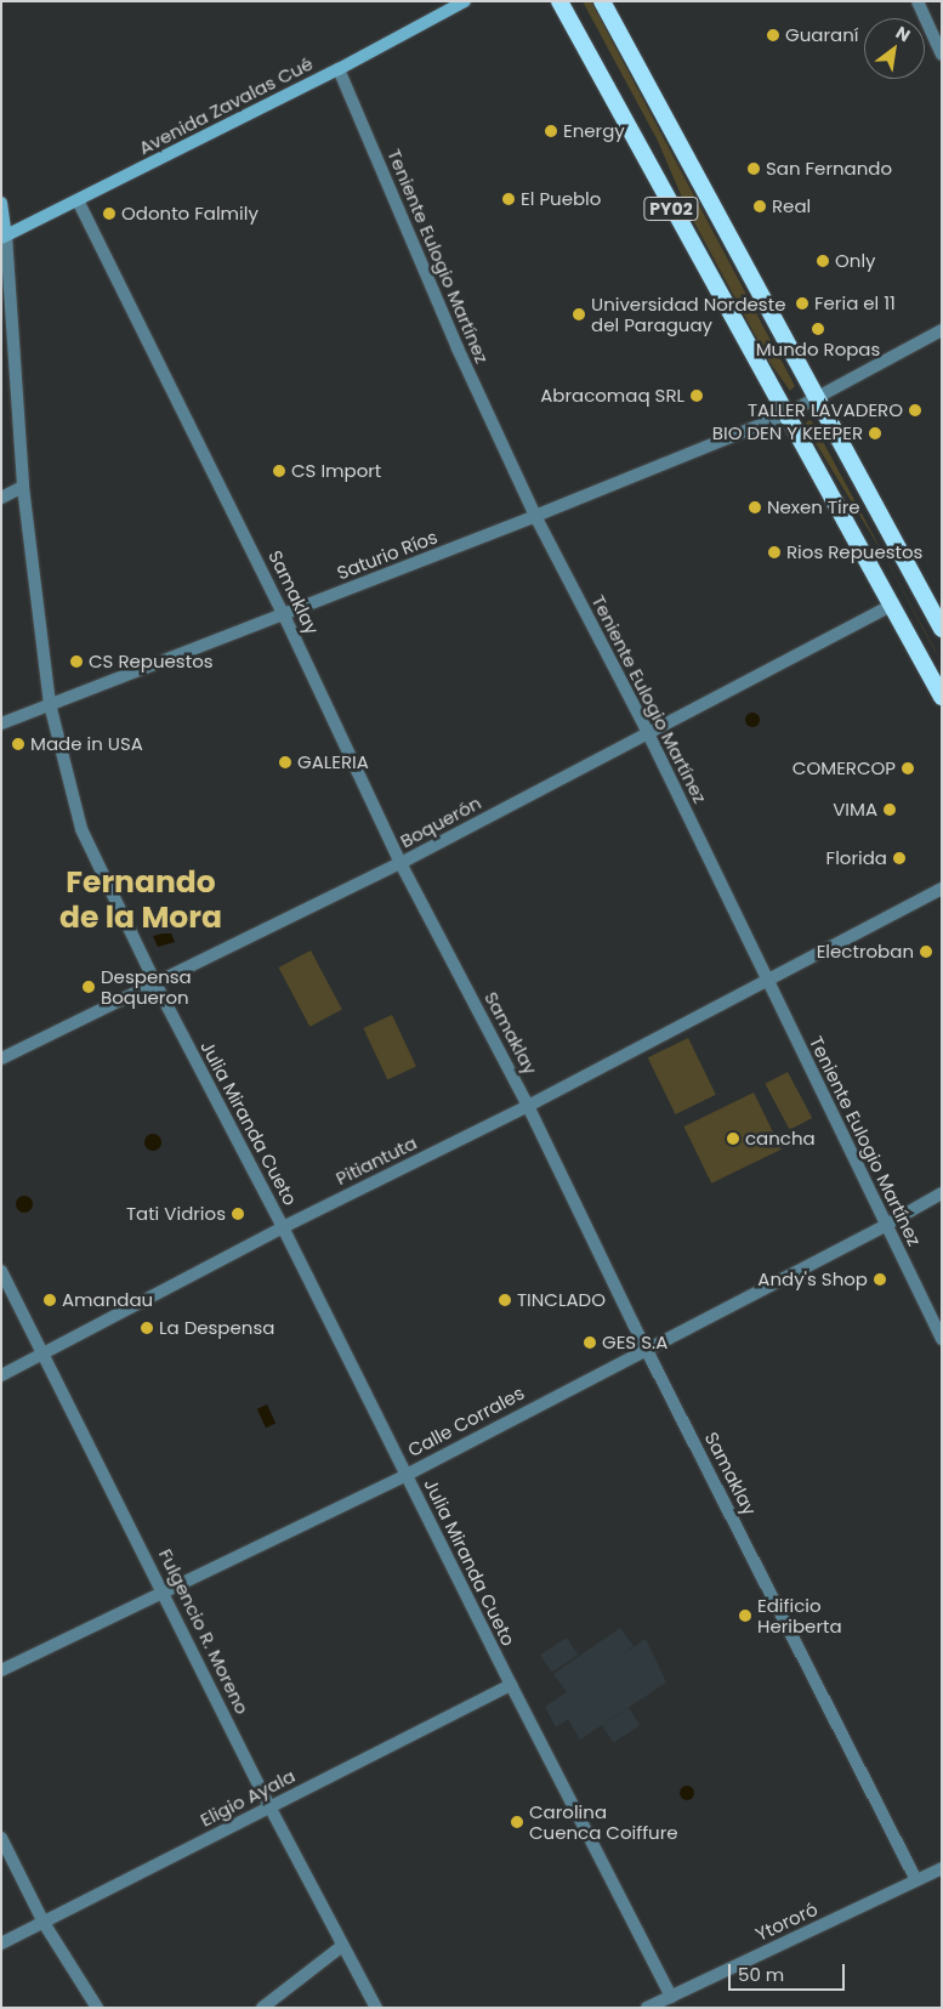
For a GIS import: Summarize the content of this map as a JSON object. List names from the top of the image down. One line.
{"streets":{"highway":["PY02"],"main road":["Avenida Zavalas Cué","Julia Miranda Cueto"],"street":["Teniente Eulogio Martínez","Saturio Ríos","Samaklay","Boquerón","Pitiantuta","Calle Corrales","Fulgencio R. Moreno","Eligio Ayala","Ytororó"]},"crossings":[["Avenida Zavalas Cué","Teniente Eulogio Martínez"],["Avenida Zavalas Cué","Samaklay"],["Avenida Zavalas Cué","Julia Miranda Cueto"],["PY02","Saturio Ríos"],["PY02","Boquerón"],["Teniente Eulogio Martínez","Saturio Ríos"],["Teniente Eulogio Martínez","Boquerón"],["Teniente Eulogio Martínez","Pitiantuta"],["Teniente Eulogio Martínez","Calle Corrales"],["Saturio Ríos","Samaklay"],["Saturio Ríos","Julia Miranda Cueto"],["Samaklay","Boquerón"],["Samaklay","Pitiantuta"],["Samaklay","Calle Corrales"],["Samaklay","Ytororó"],["Boquerón","Julia Miranda Cueto"],["Julia Miranda Cueto","Pitiantuta"],["Julia Miranda Cueto","Calle Corrales"],["Julia Miranda Cueto","Eligio Ayala"],["Julia Miranda Cueto","Ytororó"],["Pitiantuta","Fulgencio R. Moreno"],["Calle Corrales","Fulgencio R. Moreno"],["Fulgencio R. Moreno","Eligio Ayala"]],"districts":["Fernando de la Mora"],"places":["Guaraní","Energy","San Fernando","El Pueblo","Real","Odonto Falmily","Only","Feria el 11","Universidad Nordeste del Paraguay","Mundo Ropas","Abracomaq SRL","TALLER LAVADERO","BIO DEN Y KEEPER","CS Import","Nexen Tire","Rios Repuestos","CS Repuestos","Made in USA","GALERIA","COMERCOP","VIMA","Florida","Electroban","Despensa Boqueron","cancha","Tati Vidrios","Andy's Shop","Amandau","TINCLADO","La Despensa","GES S.A","Edificio Heriberta","Carolina Cuenca Coiffure"],"scale_bar":"50 m","north":"top right"}
